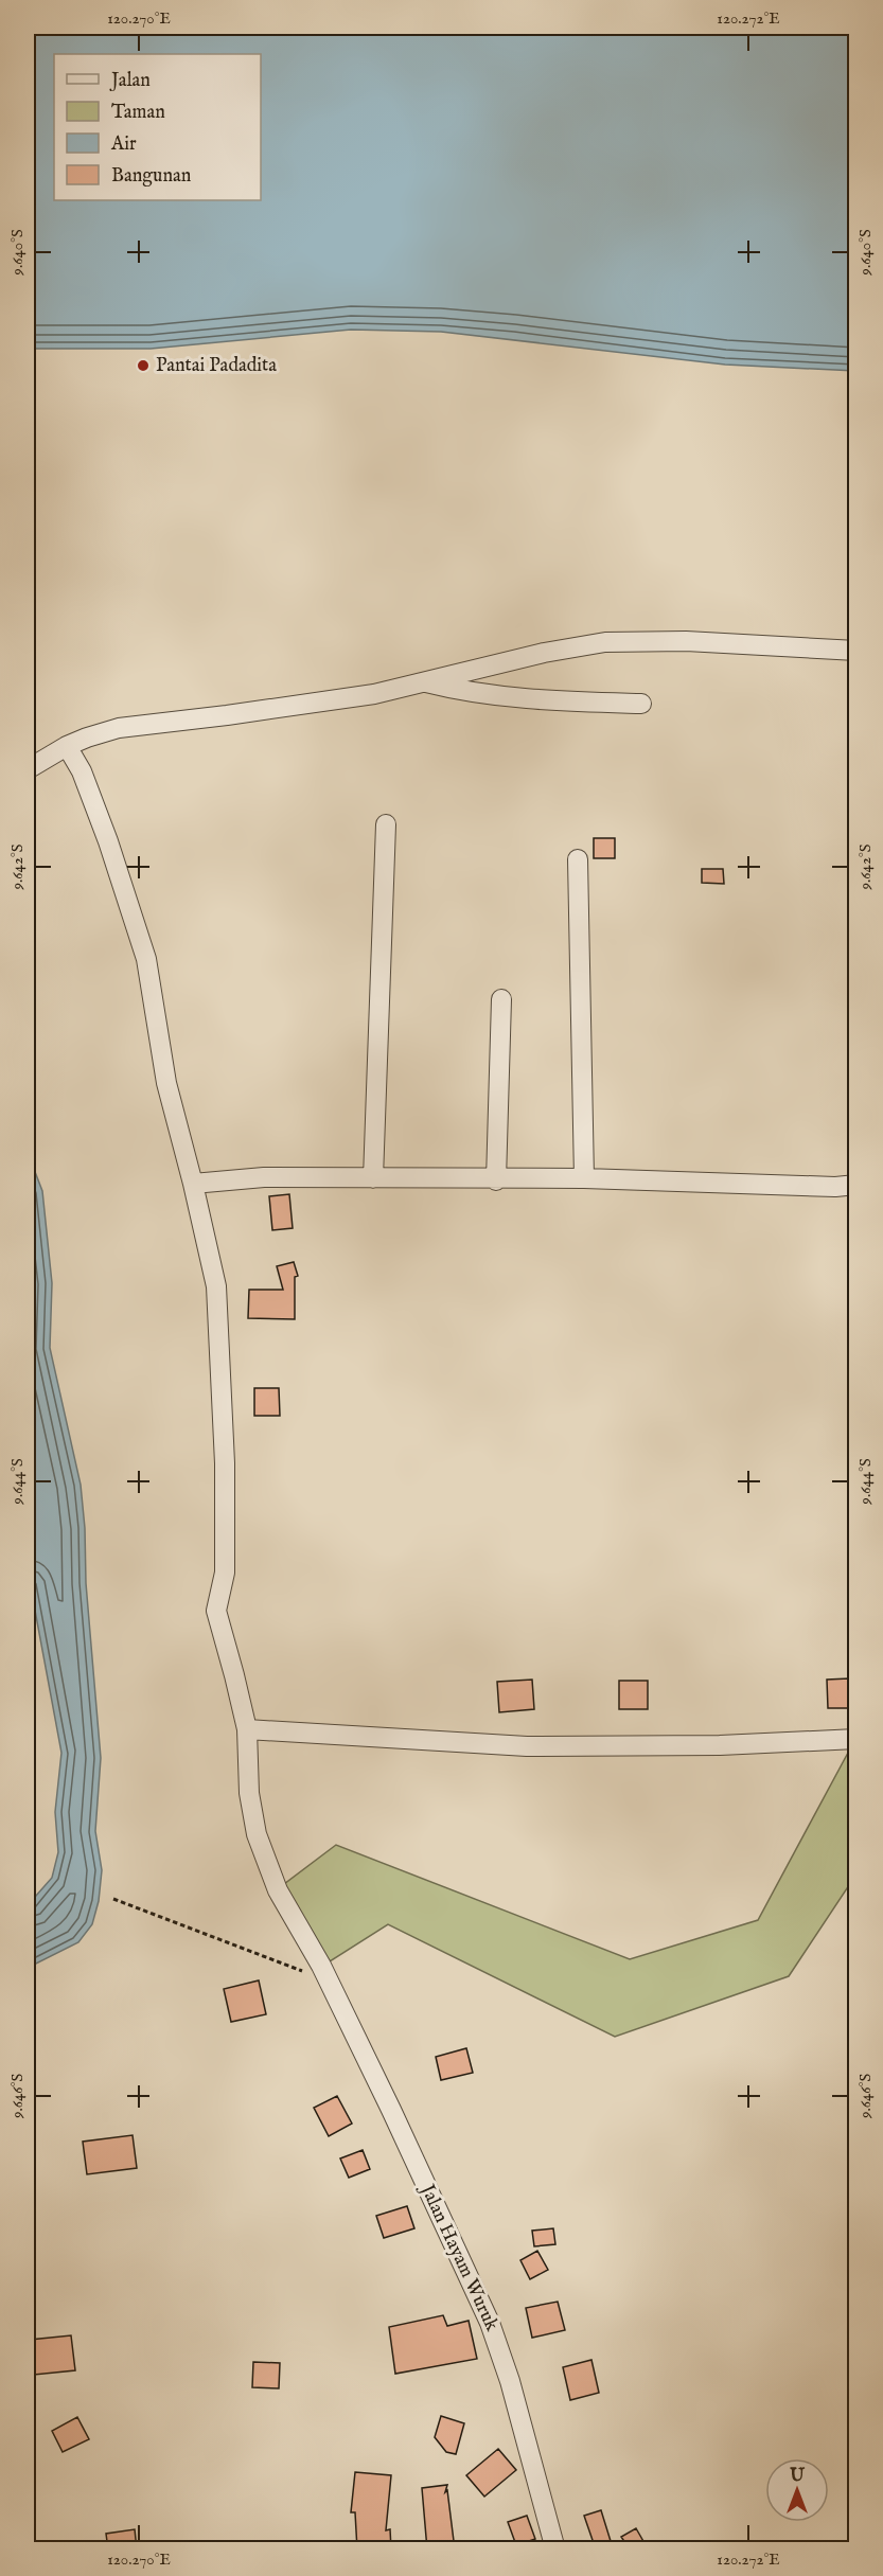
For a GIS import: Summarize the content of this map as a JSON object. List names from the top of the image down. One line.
{"streets":{"street":["Jalan Hayam Wuruk"]},"places":["Pantai Padadita"],"legend":["Jalan","Taman","Air","Bangunan"],"north":"top","coordinates":["120.270°E","120.272°E","9.640°S","9.642°S","9.644°S","9.646°S"]}
